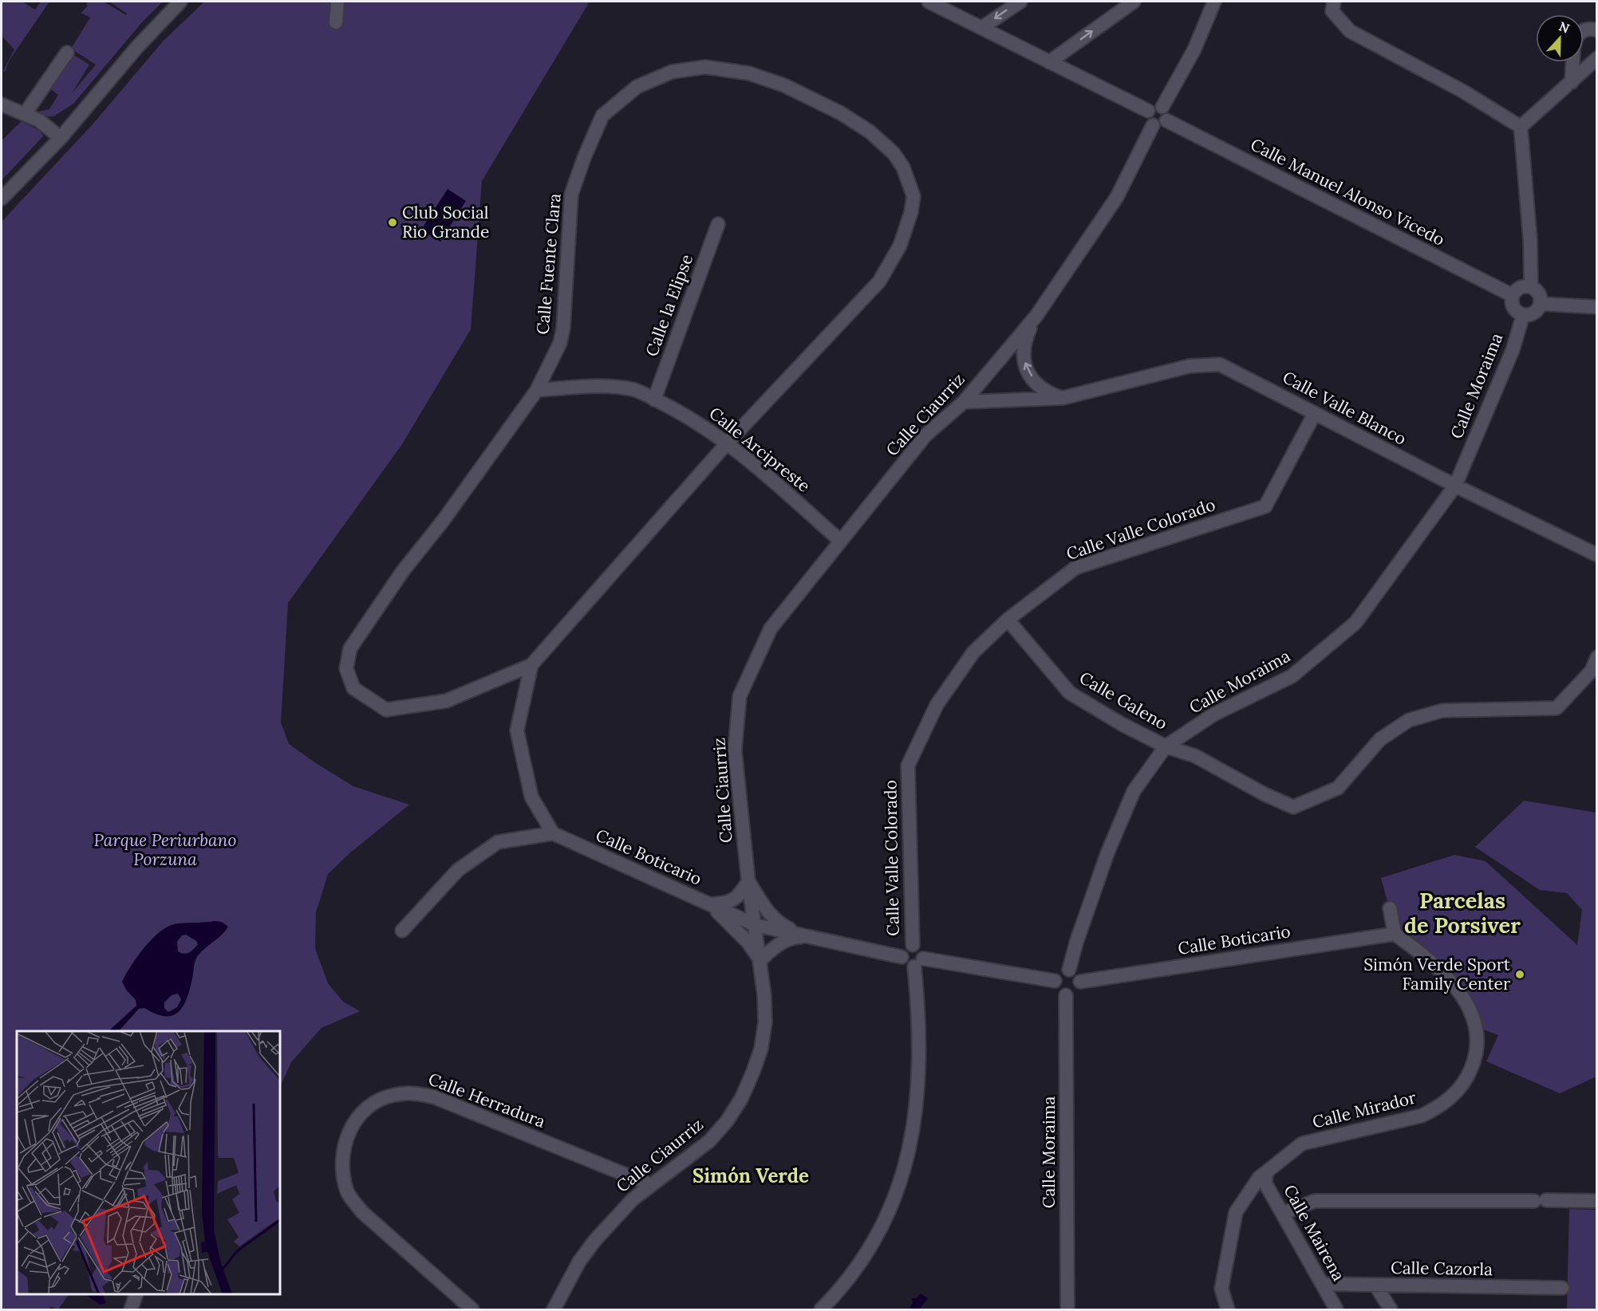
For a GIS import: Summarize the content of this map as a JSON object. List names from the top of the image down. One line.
{"streets":{"street":["Calle Manuel Alonso Vicedo","Calle Fuente Clara","Calle la Elipse","Calle Moraima","Calle Valle Blanco","Calle Ciaurriz","Calle Arcipreste","Calle Valle Colorado","Calle Galeno","Calle Boticario","Calle Herradura","Calle Mirador","Calle Mairena","Calle Cazorla"]},"crossings":[["Calle Manuel Alonso Vicedo","Calle Moraima"],["Calle Manuel Alonso Vicedo","Calle Ciaurriz"],["Calle Fuente Clara","Calle Arcipreste"],["Calle la Elipse","Calle Arcipreste"],["Calle Moraima","Calle Valle Blanco"],["Calle Moraima","Calle Galeno"],["Calle Moraima","Calle Boticario"],["Calle Valle Blanco","Calle Ciaurriz"],["Calle Valle Blanco","Calle Valle Colorado"],["Calle Ciaurriz","Calle Arcipreste"],["Calle Ciaurriz","Calle Boticario"],["Calle Ciaurriz","Calle Herradura"],["Calle Valle Colorado","Calle Galeno"],["Calle Valle Colorado","Calle Boticario"],["Calle Boticario","Calle Mirador"],["Calle Mirador","Calle Mairena"],["Calle Mairena","Calle Cazorla"]],"districts":["Parcelas de Porsiver","Simón Verde"],"parks":["Parque Periurbano Porzuna"],"places":["Club Social Rio Grande","Simón Verde Sport Family Center"],"north":"top"}
